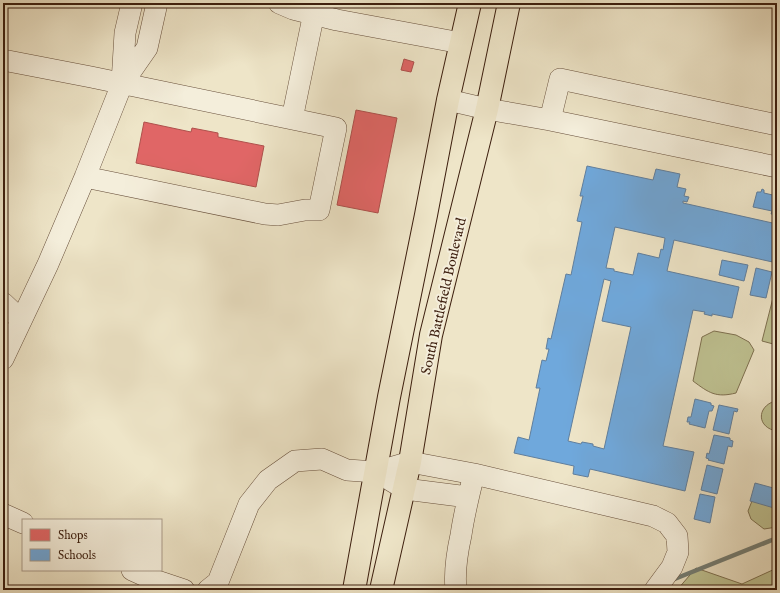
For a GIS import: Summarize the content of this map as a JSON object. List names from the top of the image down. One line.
{"streets":{"highway":["South Battlefield Boulevard"]},"legend":["Shops","Schools"]}
